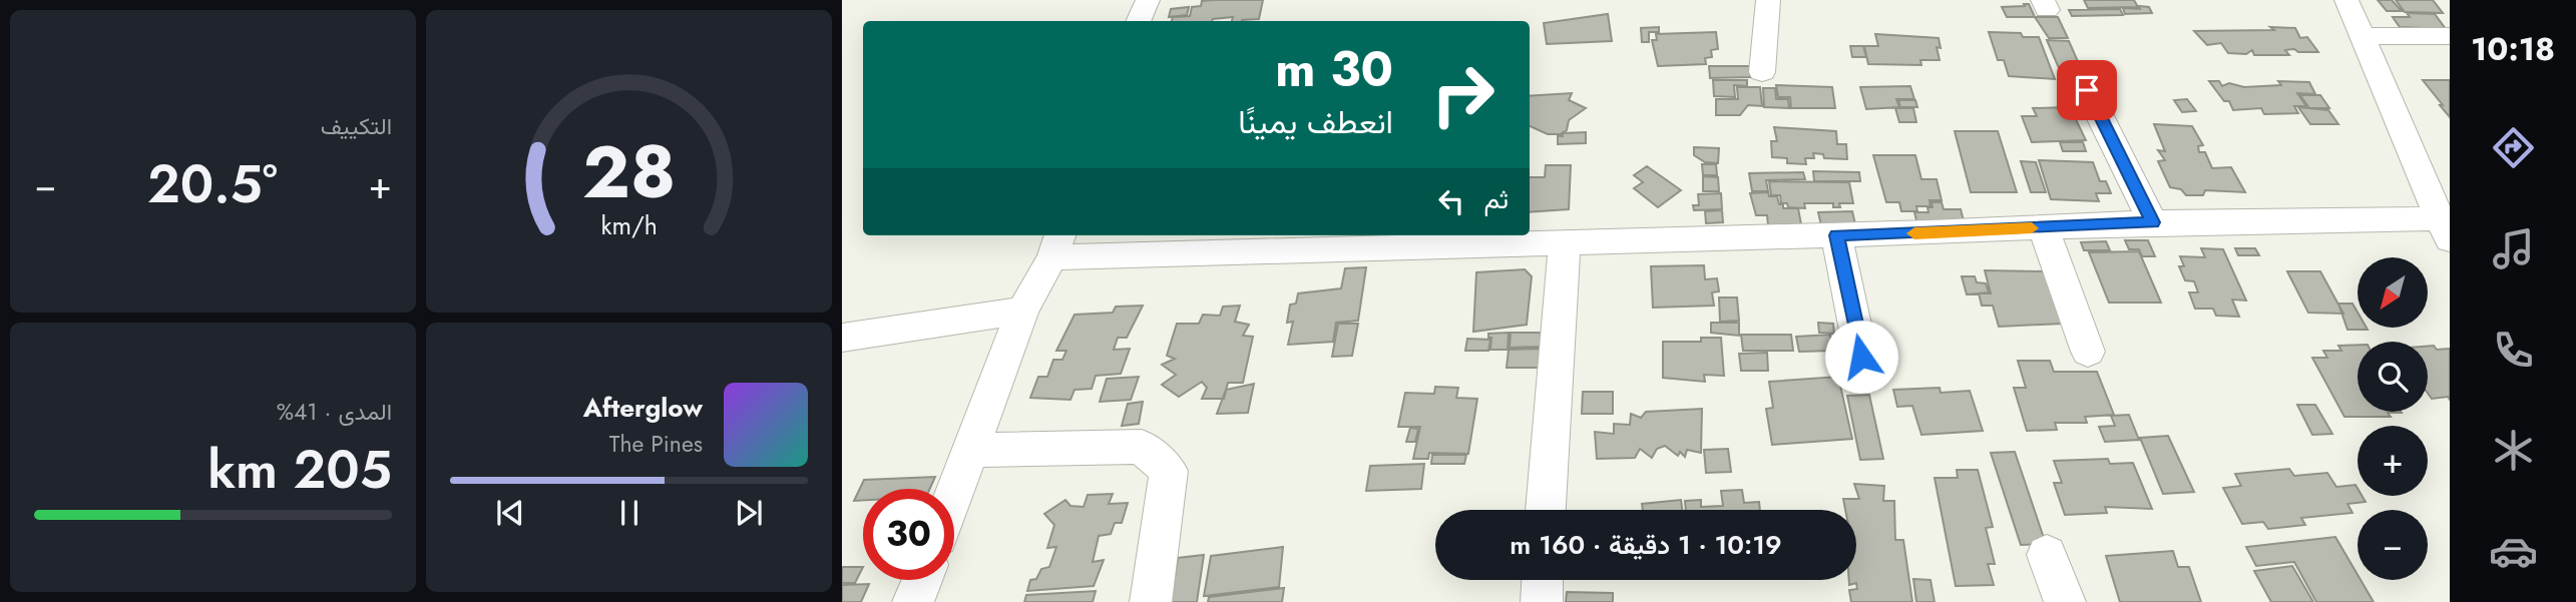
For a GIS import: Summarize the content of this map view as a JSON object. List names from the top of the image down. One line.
{"north":"bottom left","page":{"tabs":"10:18","tile":["التكييف",["المدى · 41%","205 km"]],"turn":["30 m","انعطف يمينًا"],"heat":["−","20.5°","+"],"then":"ثم","map_buttons":["+","−"],"song":["Afterglow","The Pines"],"limit":"30","trip":"10:19 · 1 دقيقة · 160 m","gauge":["28","km/h"]}}
